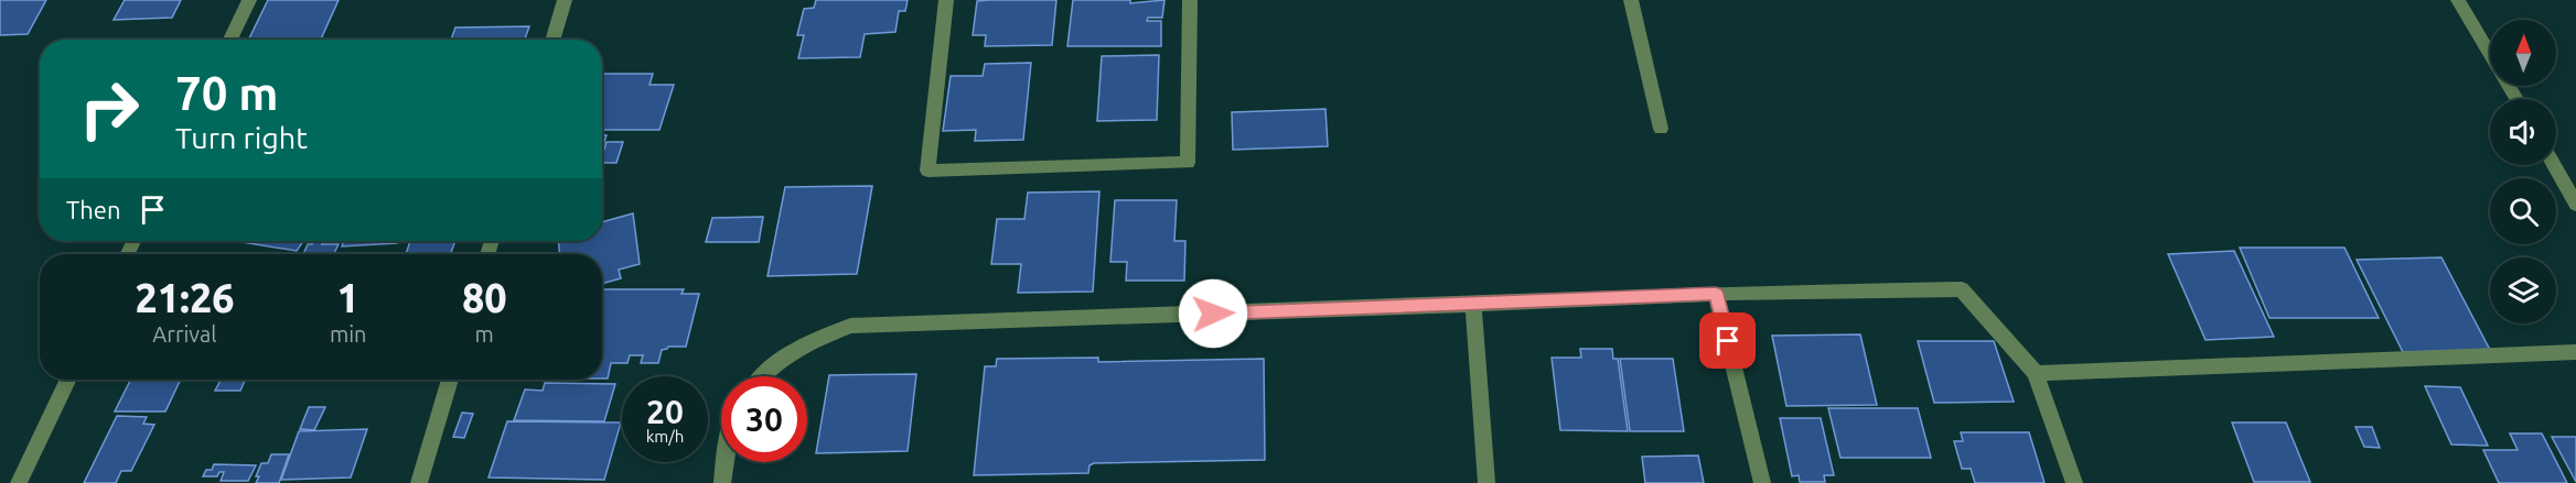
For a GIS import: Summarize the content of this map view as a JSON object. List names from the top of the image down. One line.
{"north":"top","page":{"turn":["70 m","Turn right"],"then":"Then","eta":["21:26","Arrival","1","min","80","m"],"speed":"20 km/h","limit":"30"}}
